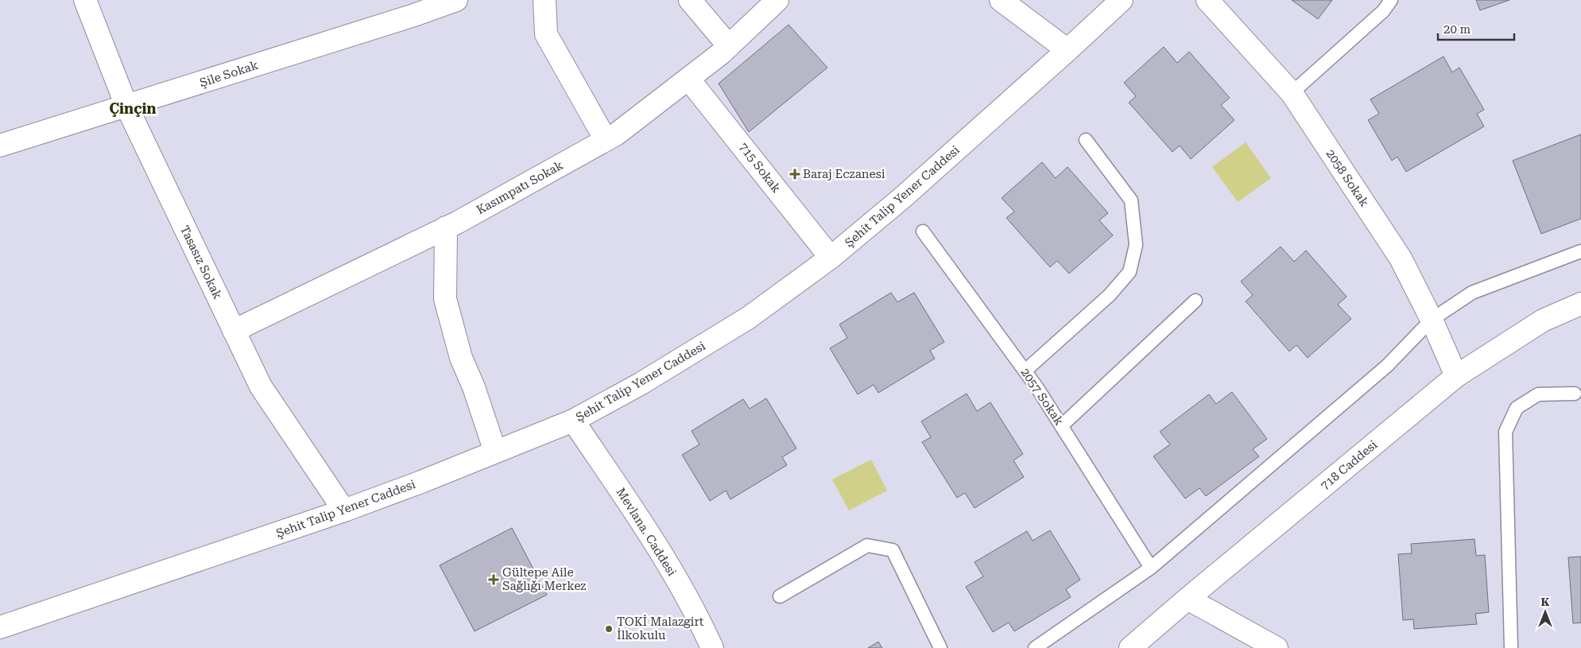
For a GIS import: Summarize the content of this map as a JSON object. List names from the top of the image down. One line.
{"streets":{"street":["Şile Sokak","715 Sokak","2058 Sokak","Kasımpatı Sokak","Şehit Talip Yener Caddesi","Tasasız Sokak","718 Caddesi","Mevlana. Caddesi"],"lane":["2057 Sokak"]},"crossings":[["Şile Sokak","Tasasız Sokak"],["715 Sokak","Kasımpatı Sokak"],["715 Sokak","Şehit Talip Yener Caddesi"],["2058 Sokak","718 Caddesi"],["Kasımpatı Sokak","Tasasız Sokak"],["Şehit Talip Yener Caddesi","Tasasız Sokak"],["Şehit Talip Yener Caddesi","Mevlana. Caddesi"]],"districts":["Çinçin"],"places":{"health":["Baraj Eczanesi","Gültepe Aile Sağlığı Merkez"],"other":["TOKİ Malazgirt İlkokulu"]},"scale_bar":"20 m","north":"top"}
